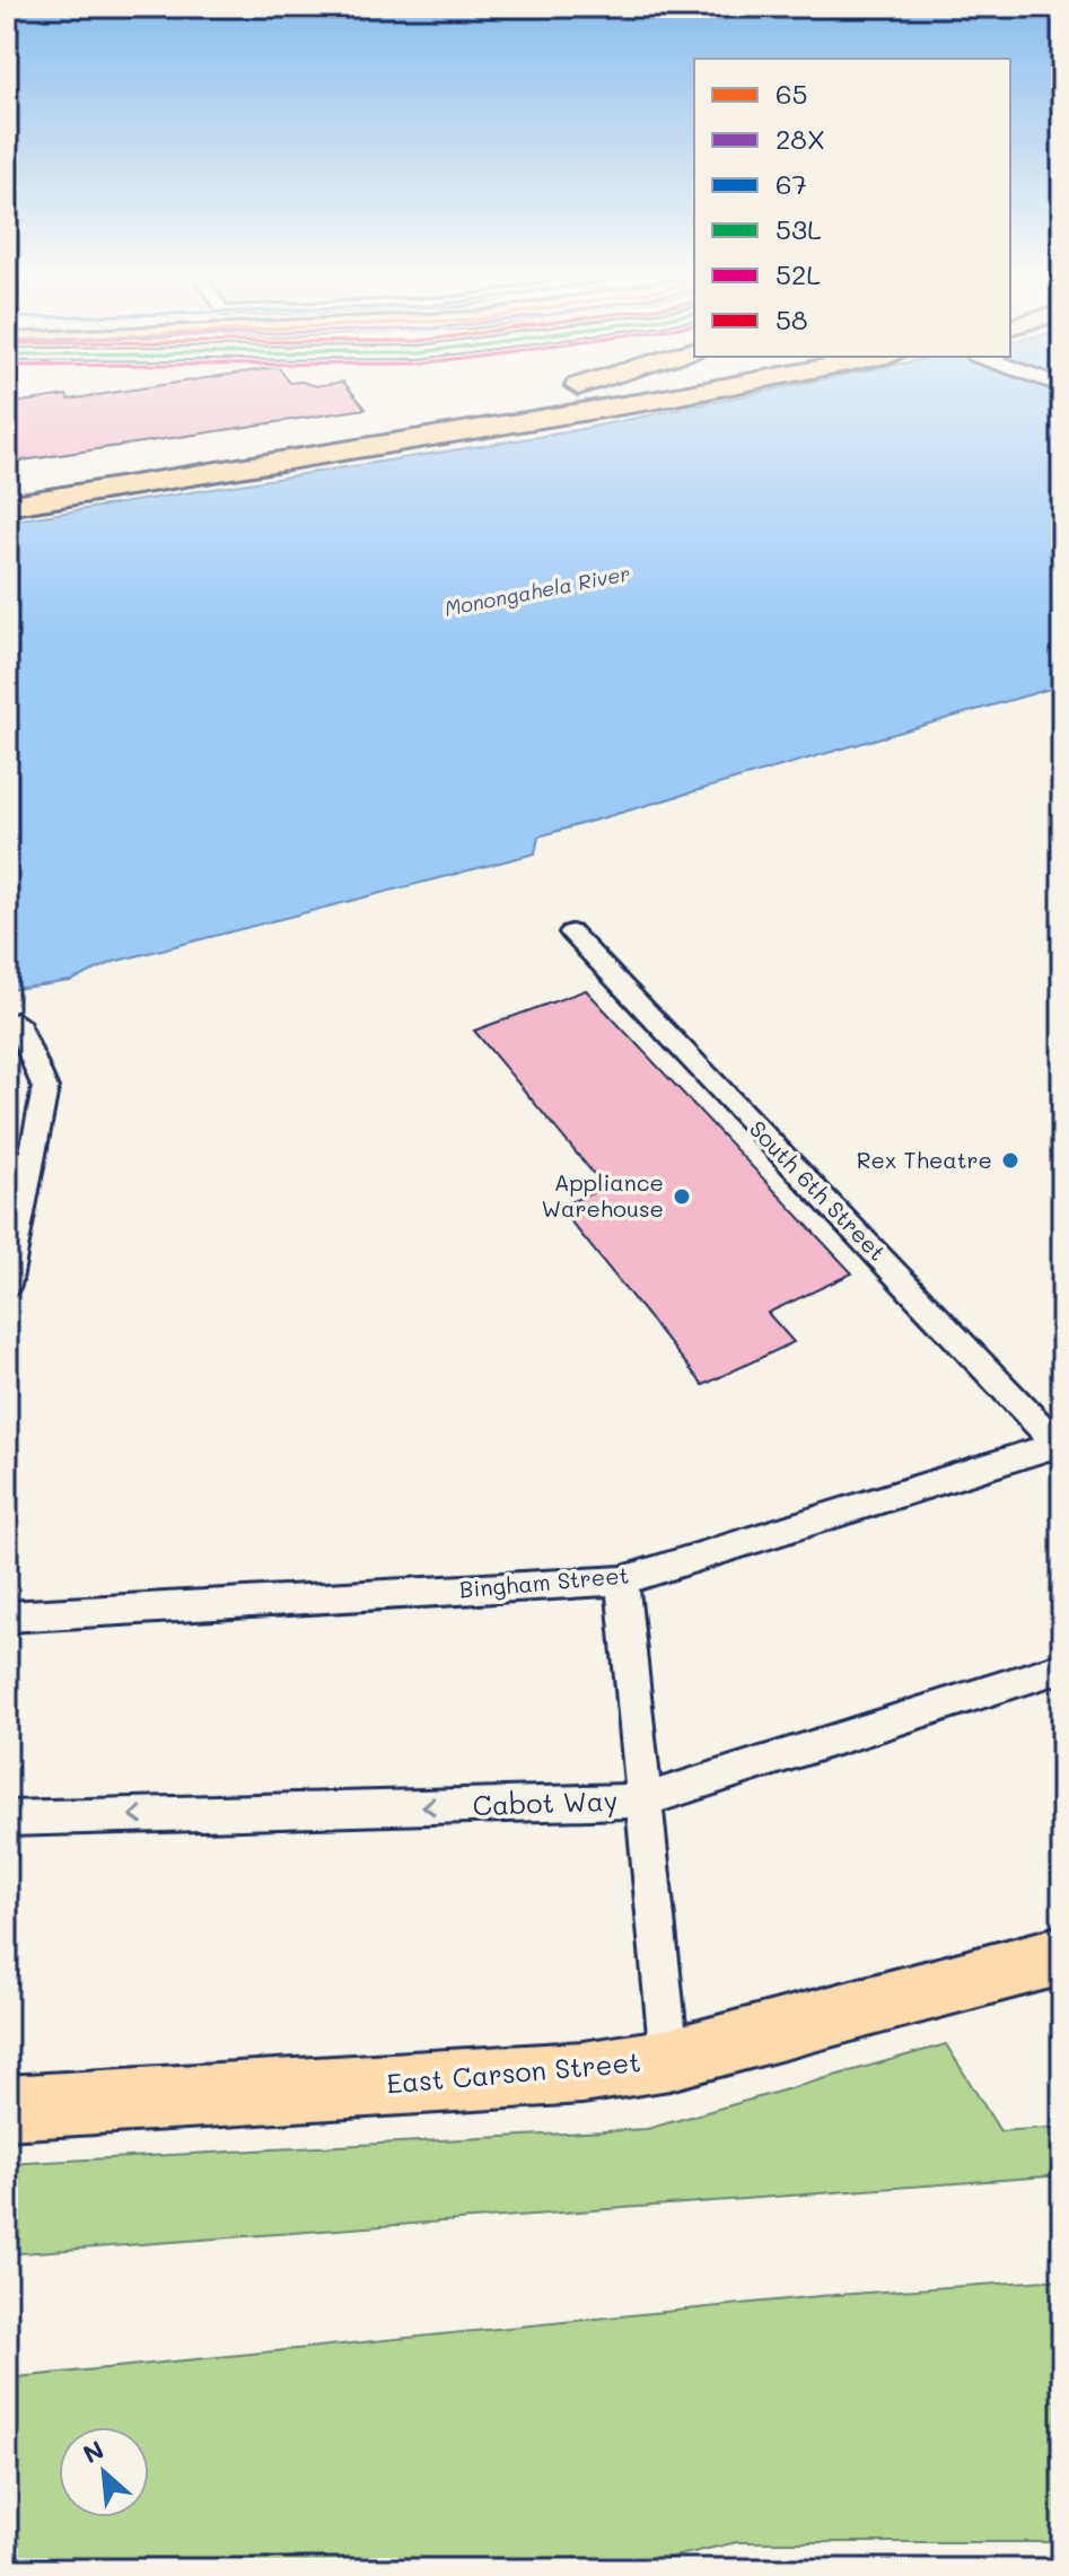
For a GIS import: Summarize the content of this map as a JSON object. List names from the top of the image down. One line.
{"streets":{"main road":["East Carson Street"],"street":["South 6th Street","Bingham Street","Cabot Way"]},"crossings":[["South 6th Street","Bingham Street"]],"one_way":["Cabot Way"],"water":["Monongahela River"],"places":["Rex Theatre","Appliance Warehouse"],"legend":["65","28X","67","53L","52L","58"],"north":"top left"}
